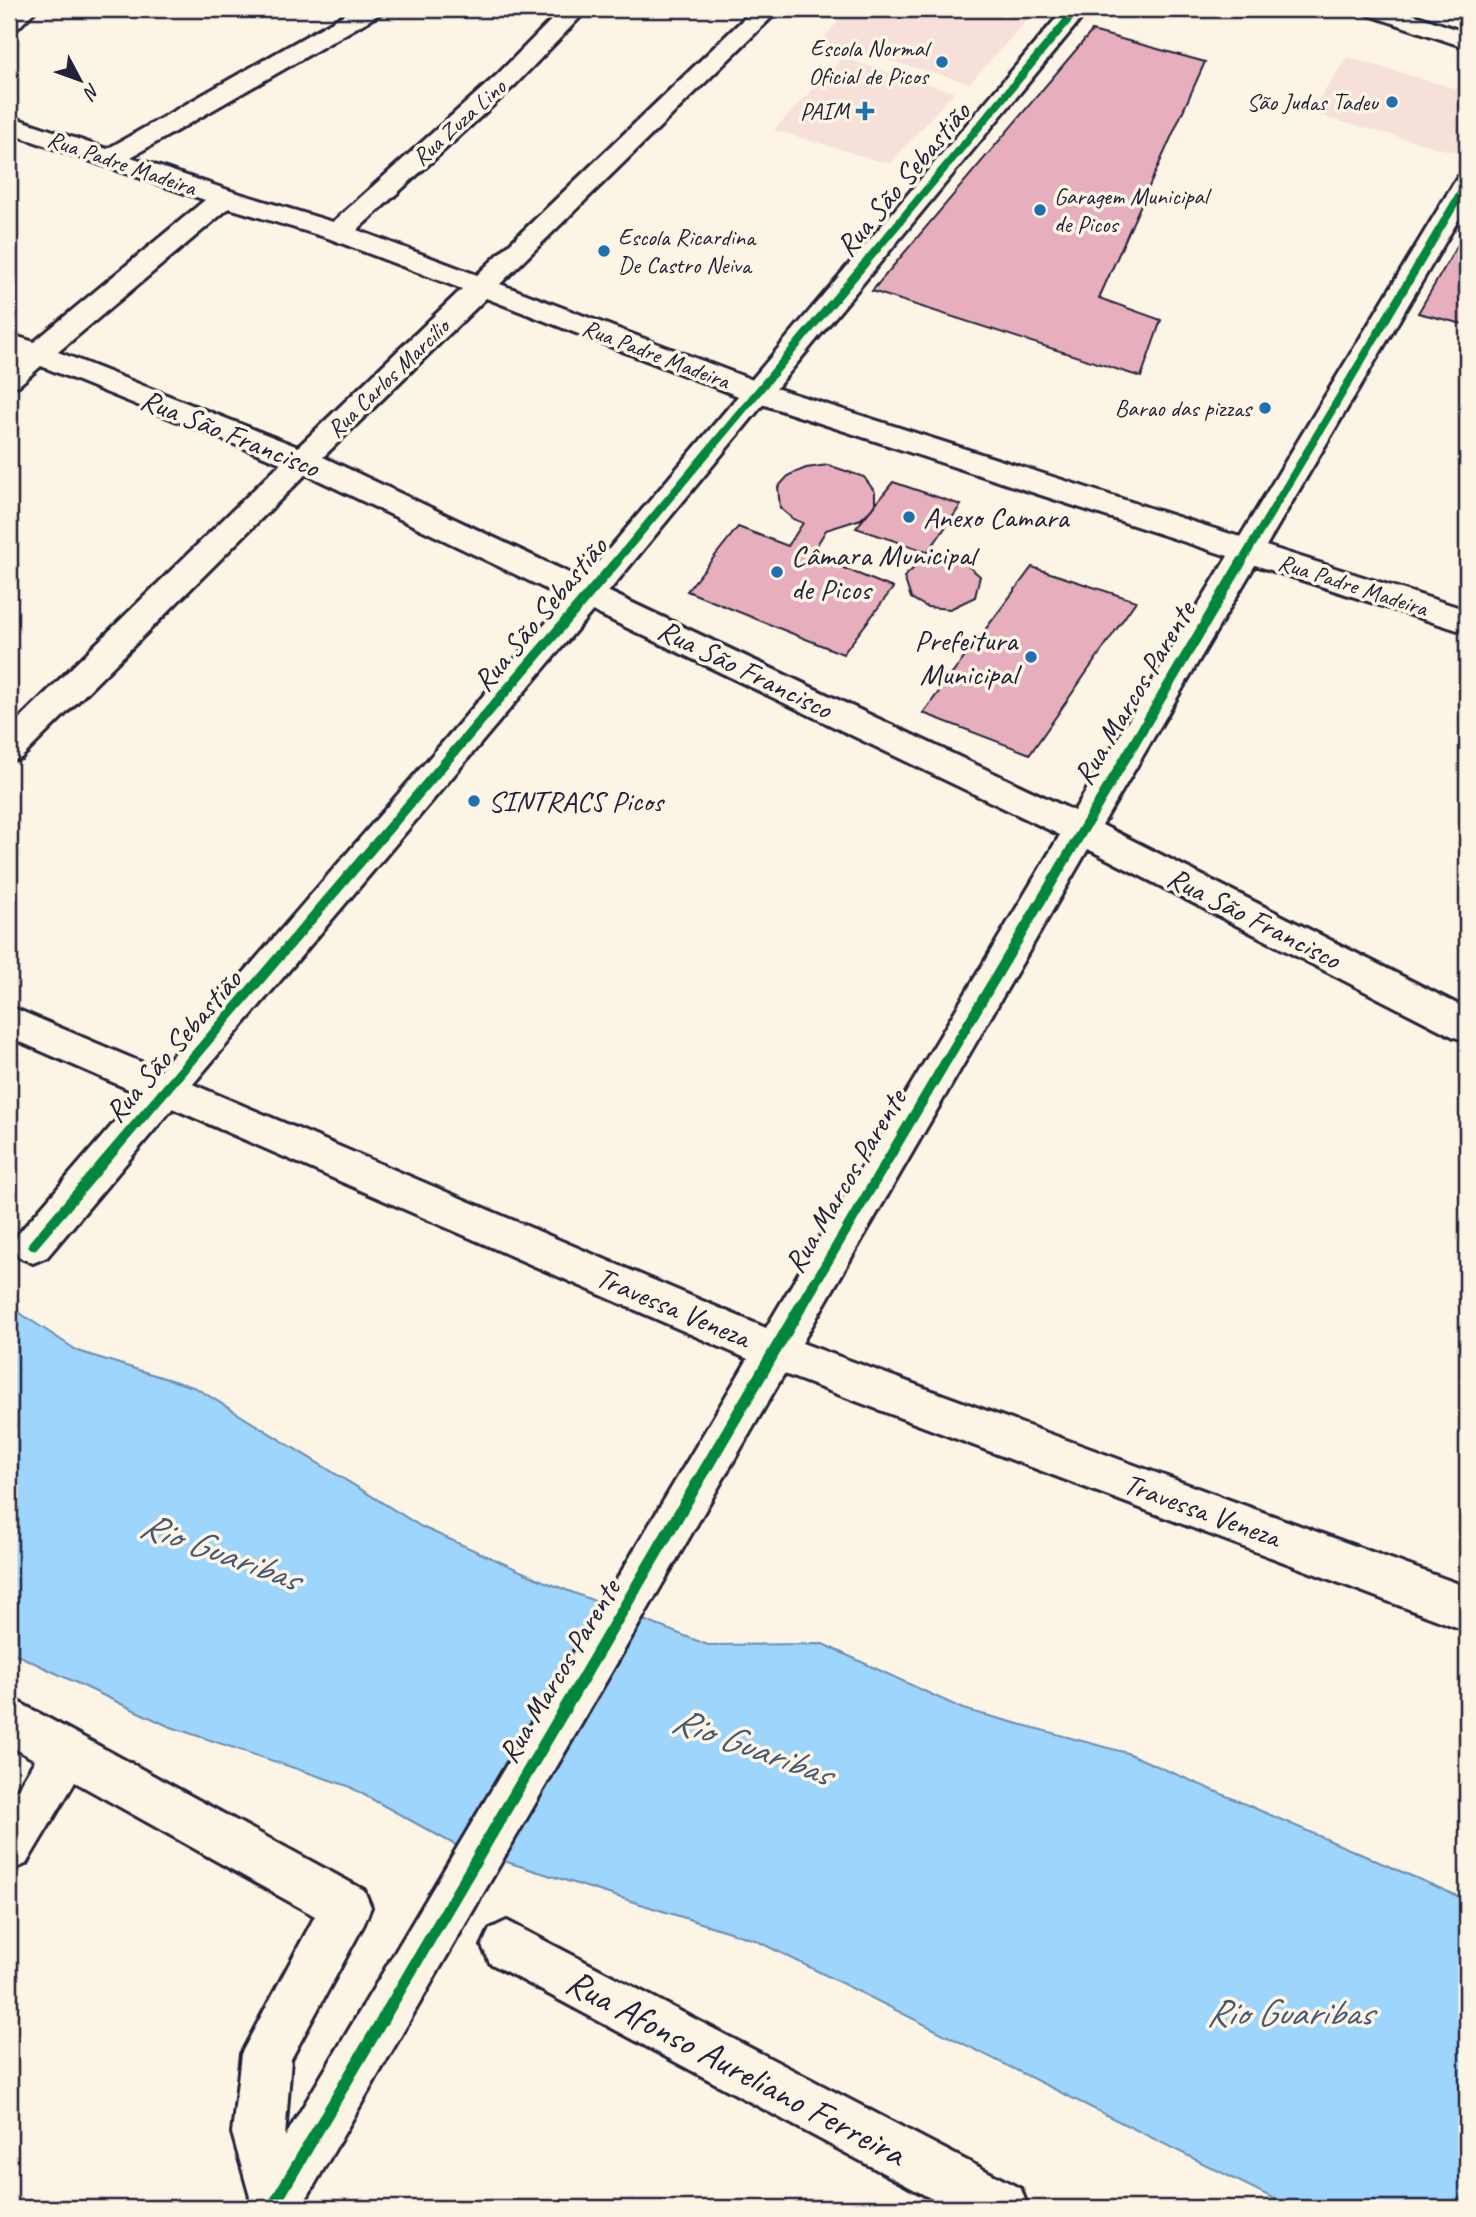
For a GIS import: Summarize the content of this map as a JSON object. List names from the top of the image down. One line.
{"streets":{"street":["Rua Zuza Lino","Rua Padre Madeira","Rua São Sebastião","Rua Carlos Marcílio","Rua São Francisco","Rua Marcos Parente","Travessa Veneza","Rua Afonso Aureliano Ferreira"]},"crossings":[["Rua Zuza Lino","Rua Padre Madeira"],["Rua Padre Madeira","Rua São Sebastião"],["Rua Padre Madeira","Rua Carlos Marcílio"],["Rua Padre Madeira","Rua Marcos Parente"],["Rua São Sebastião","Rua São Francisco"],["Rua São Sebastião","Travessa Veneza"],["Rua Carlos Marcílio","Rua São Francisco"],["Rua São Francisco","Rua Marcos Parente"],["Rua Marcos Parente","Travessa Veneza"]],"water":["Rio Guaribas"],"places":{"other":["Escola Normal Oficial de Picos","São Judas Tadeu","Garagem Municipal de Picos","Escola Ricardina De Castro Neiva","Barao das pizzas","Anexo Camara","Câmara Municipal de Picos","Prefeitura Municipal","SINTRACS Picos"],"health":["PAIM"]},"north":"bottom right"}
